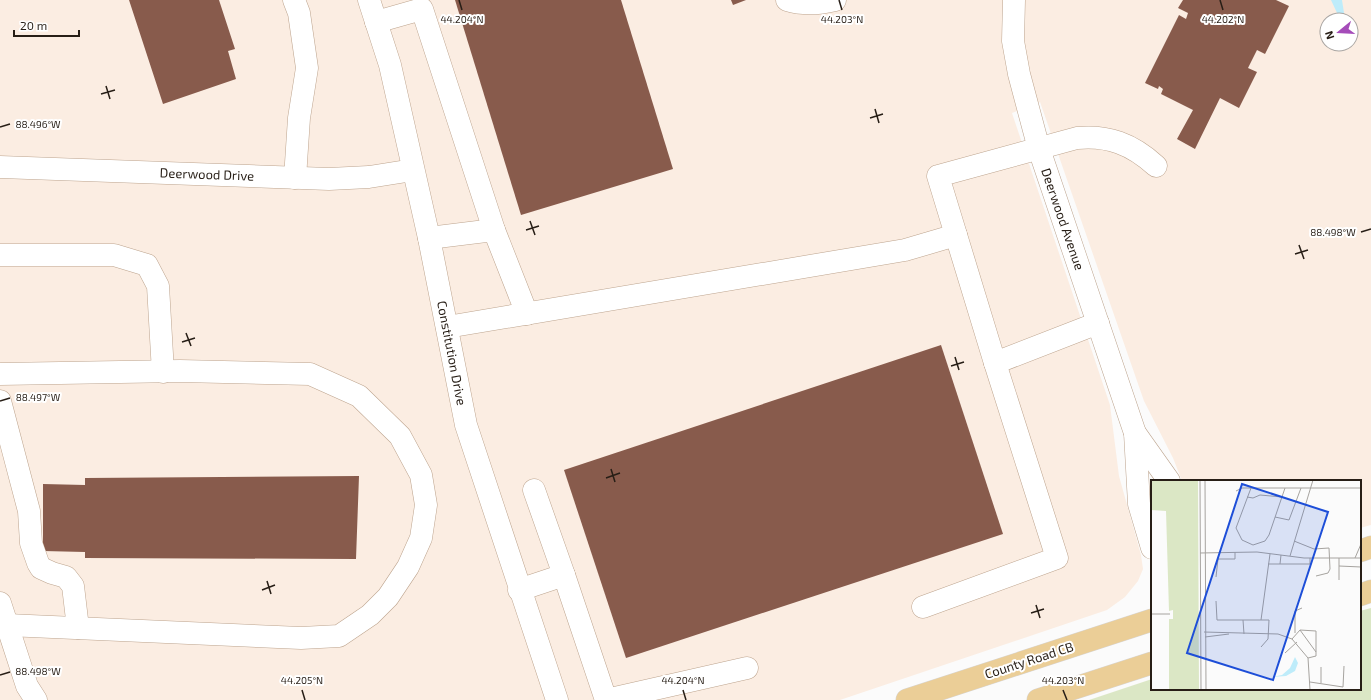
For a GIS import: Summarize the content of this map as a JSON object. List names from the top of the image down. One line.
{"streets":{"main road":["County Road CB"],"street":["Deerwood Drive","Deerwood Avenue","Constitution Drive"]},"crossings":[["Deerwood Drive","Constitution Drive"]],"scale_bar":"20 m","north":"left","coordinates":["44.204°N","44.203°N","44.202°N","88.496°W","88.498°W","88.497°W","44.205°N"]}
